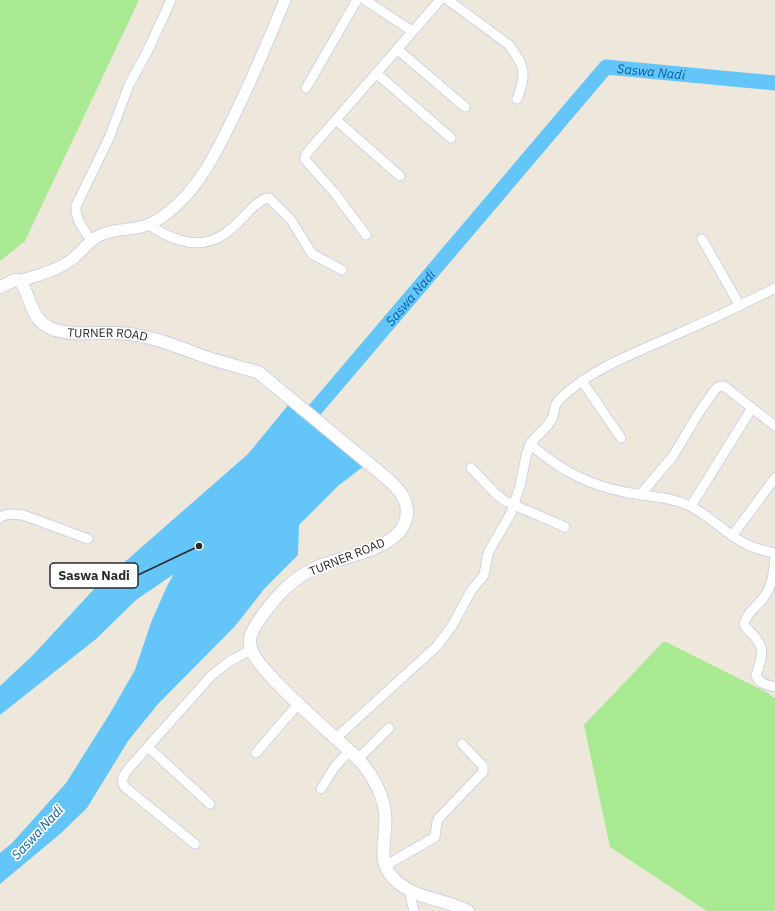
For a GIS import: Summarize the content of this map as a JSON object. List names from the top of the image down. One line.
{"streets":{"main road":["TURNER ROAD"]},"water":["Saswa Nadi"],"places":["Saswa Nadi"]}
